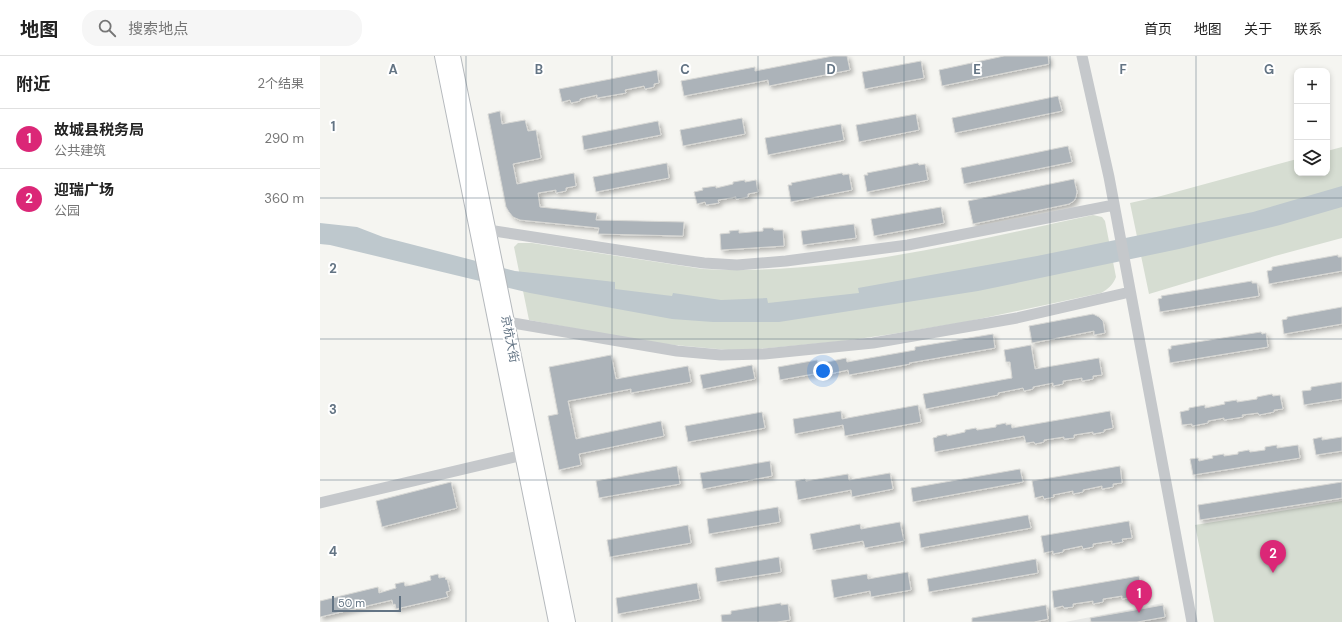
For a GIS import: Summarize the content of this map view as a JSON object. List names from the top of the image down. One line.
{"streets":{"main road":["京杭大街"]},"scale_bar":"50 m","page":{"header":"地图","search":"搜索地点","nav":["首页","地图","关于","联系"],"heading":["附近","2个结果"],"map_buttons":["+","−"],"list":[{"mark":"1","name":"故城县税务局","note":"公共建筑","value":"290 m"},{"mark":"2","name":"迎瑞广场","note":"公园","value":"360 m"}],"pins":["2","1"],"scale":"50 m"},"grid":{"columns":["A","B","C","D","E","F","G"],"rows":["1","2","3","4"]}}
